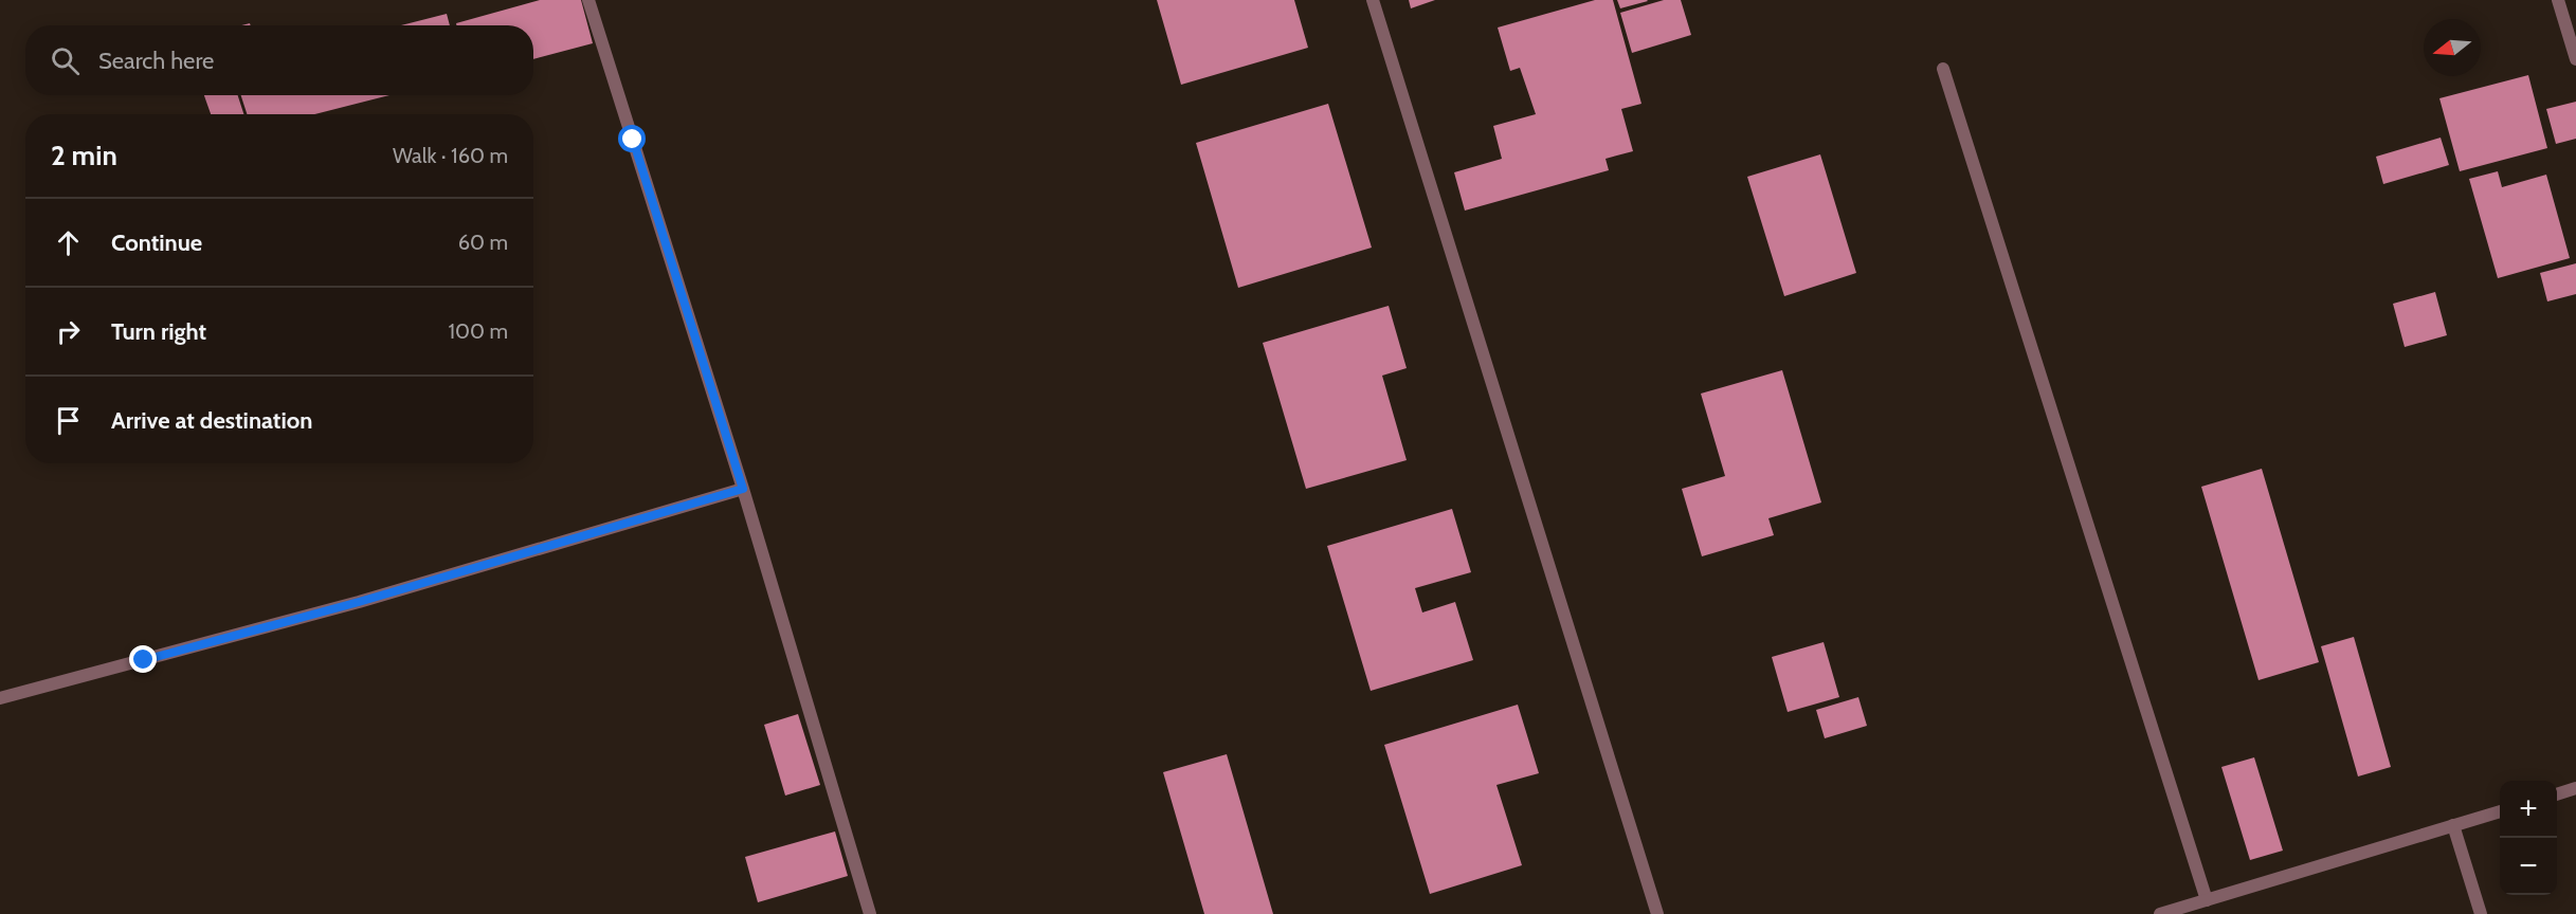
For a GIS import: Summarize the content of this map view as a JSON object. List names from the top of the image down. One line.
{"north":"left","page":{"search":"Search here","heading":["2 min","Walk · 160 m"],"list":[["Continue","60 m"],["Turn right","100 m"],"Arrive at destination"],"map_buttons":["+","−"]}}
